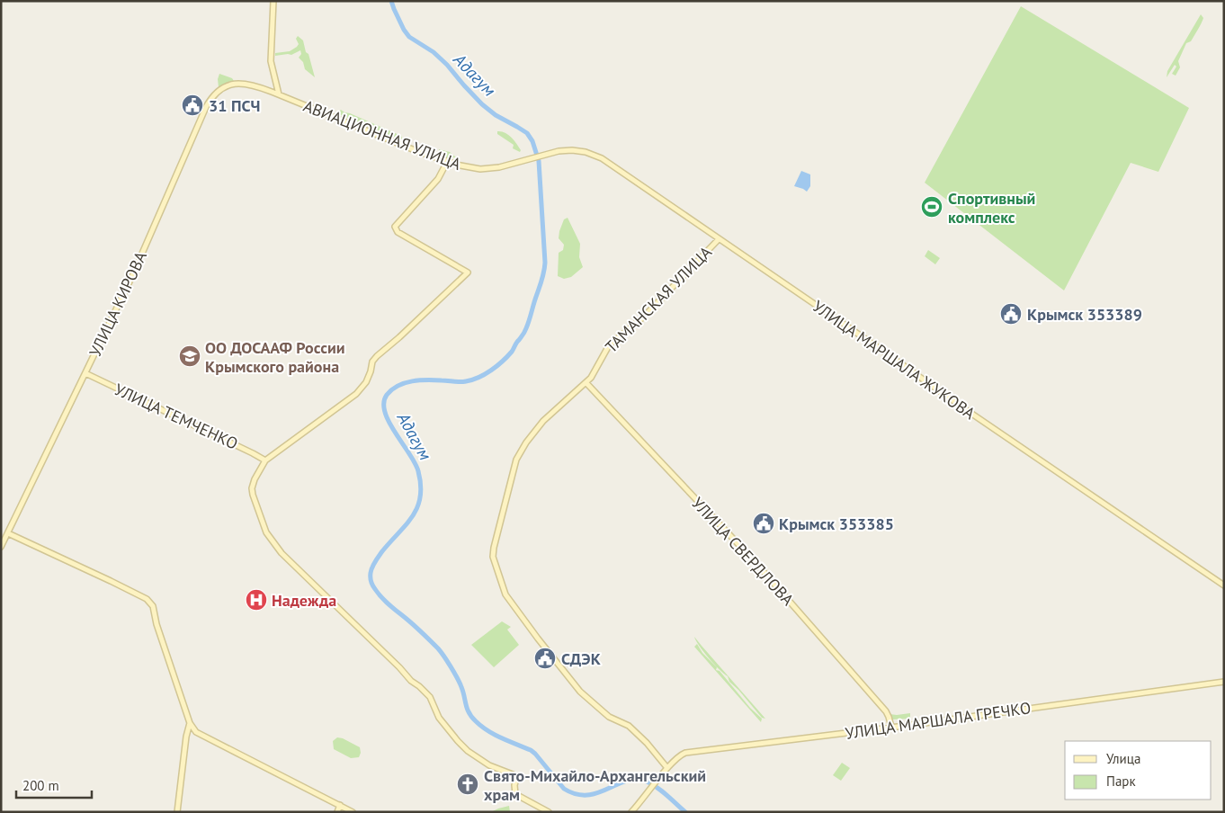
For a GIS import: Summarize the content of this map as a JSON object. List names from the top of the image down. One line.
{"streets":{"main road":["АВИАЦИОННАЯ УЛИЦА","ТАМАНСКАЯ УЛИЦА","УЛИЦА КИРОВА","УЛИЦА МАРШАЛА ЖУКОВА","УЛИЦА ТЕМЧЕНКО","УЛИЦА СВЕРДЛОВА","УЛИЦА МАРШАЛА ГРЕЧКО"]},"crossings":[["АВИАЦИОННАЯ УЛИЦА","УЛИЦА КИРОВА"],["АВИАЦИОННАЯ УЛИЦА","УЛИЦА МАРШАЛА ЖУКОВА"],["ТАМАНСКАЯ УЛИЦА","УЛИЦА МАРШАЛА ЖУКОВА"],["ТАМАНСКАЯ УЛИЦА","УЛИЦА СВЕРДЛОВА"],["ТАМАНСКАЯ УЛИЦА","УЛИЦА МАРШАЛА ГРЕЧКО"],["УЛИЦА КИРОВА","УЛИЦА ТЕМЧЕНКО"],["УЛИЦА СВЕРДЛОВА","УЛИЦА МАРШАЛА ГРЕЧКО"]],"water":["Адагум"],"places":{"public building":["31 ПСЧ","Крымск 353389","Крымск 353385","СДЭК"],"sports":["Спортивный комплекс"],"school or university":["ОО ДОСААФ России Крымского района"],"hospital":["Надежда"],"church":["Свято-Михайло-Архангельский храм"]},"legend":["Улица","Парк"],"scale_bar":"200 m"}
